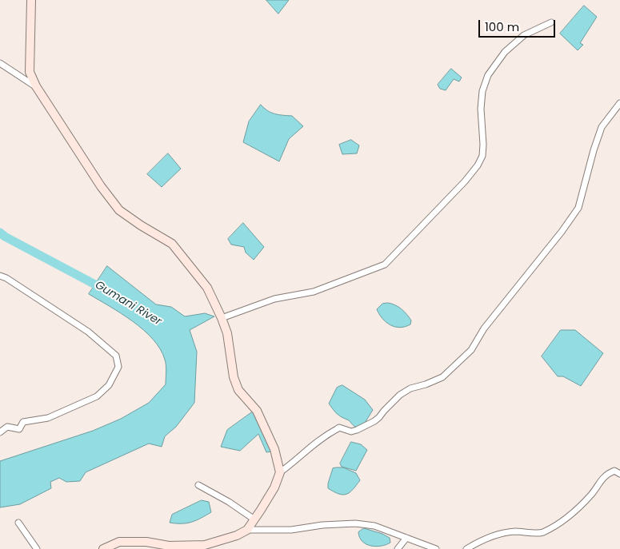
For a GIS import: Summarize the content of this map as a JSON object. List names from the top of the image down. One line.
{"water":["Gumani River"],"scale_bar":"100 m"}
